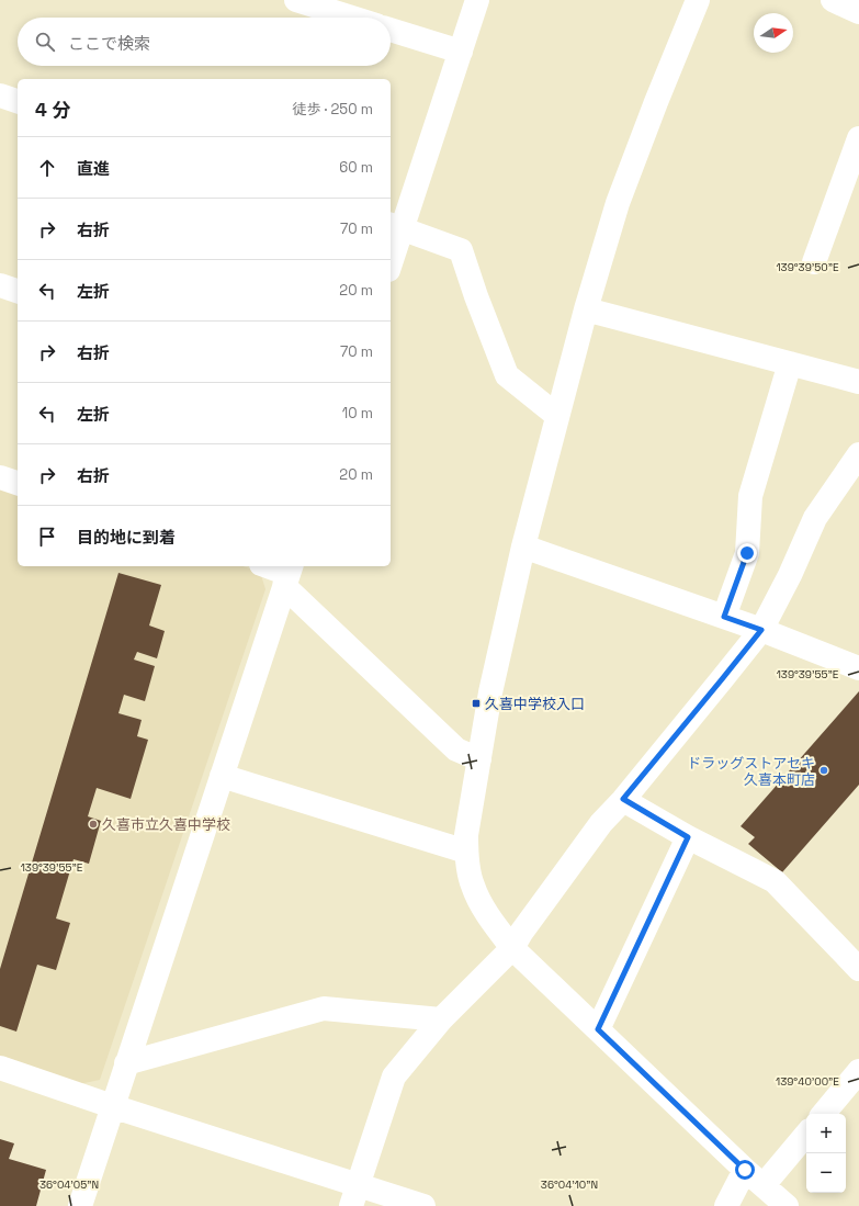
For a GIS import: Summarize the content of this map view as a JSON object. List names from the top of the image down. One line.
{"places":{"transit":["久喜中学校入口"],"other":["ドラッグストアセキ 久喜本町店","久喜市立久喜中学校"]},"north":"right","page":{"search":"ここで検索","heading":["4 分","徒歩 · 250 m"],"list":[["直進","60 m"],["右折","70 m"],["左折","20 m"],["右折","70 m"],["左折","10 m"],["右折","20 m"],"目的地に到着"],"map_buttons":["+","−"]},"coordinates":["139°39'50\"E","139°39'55\"E","139°40'00\"E","36°04'05\"N","36°04'10\"N"]}
